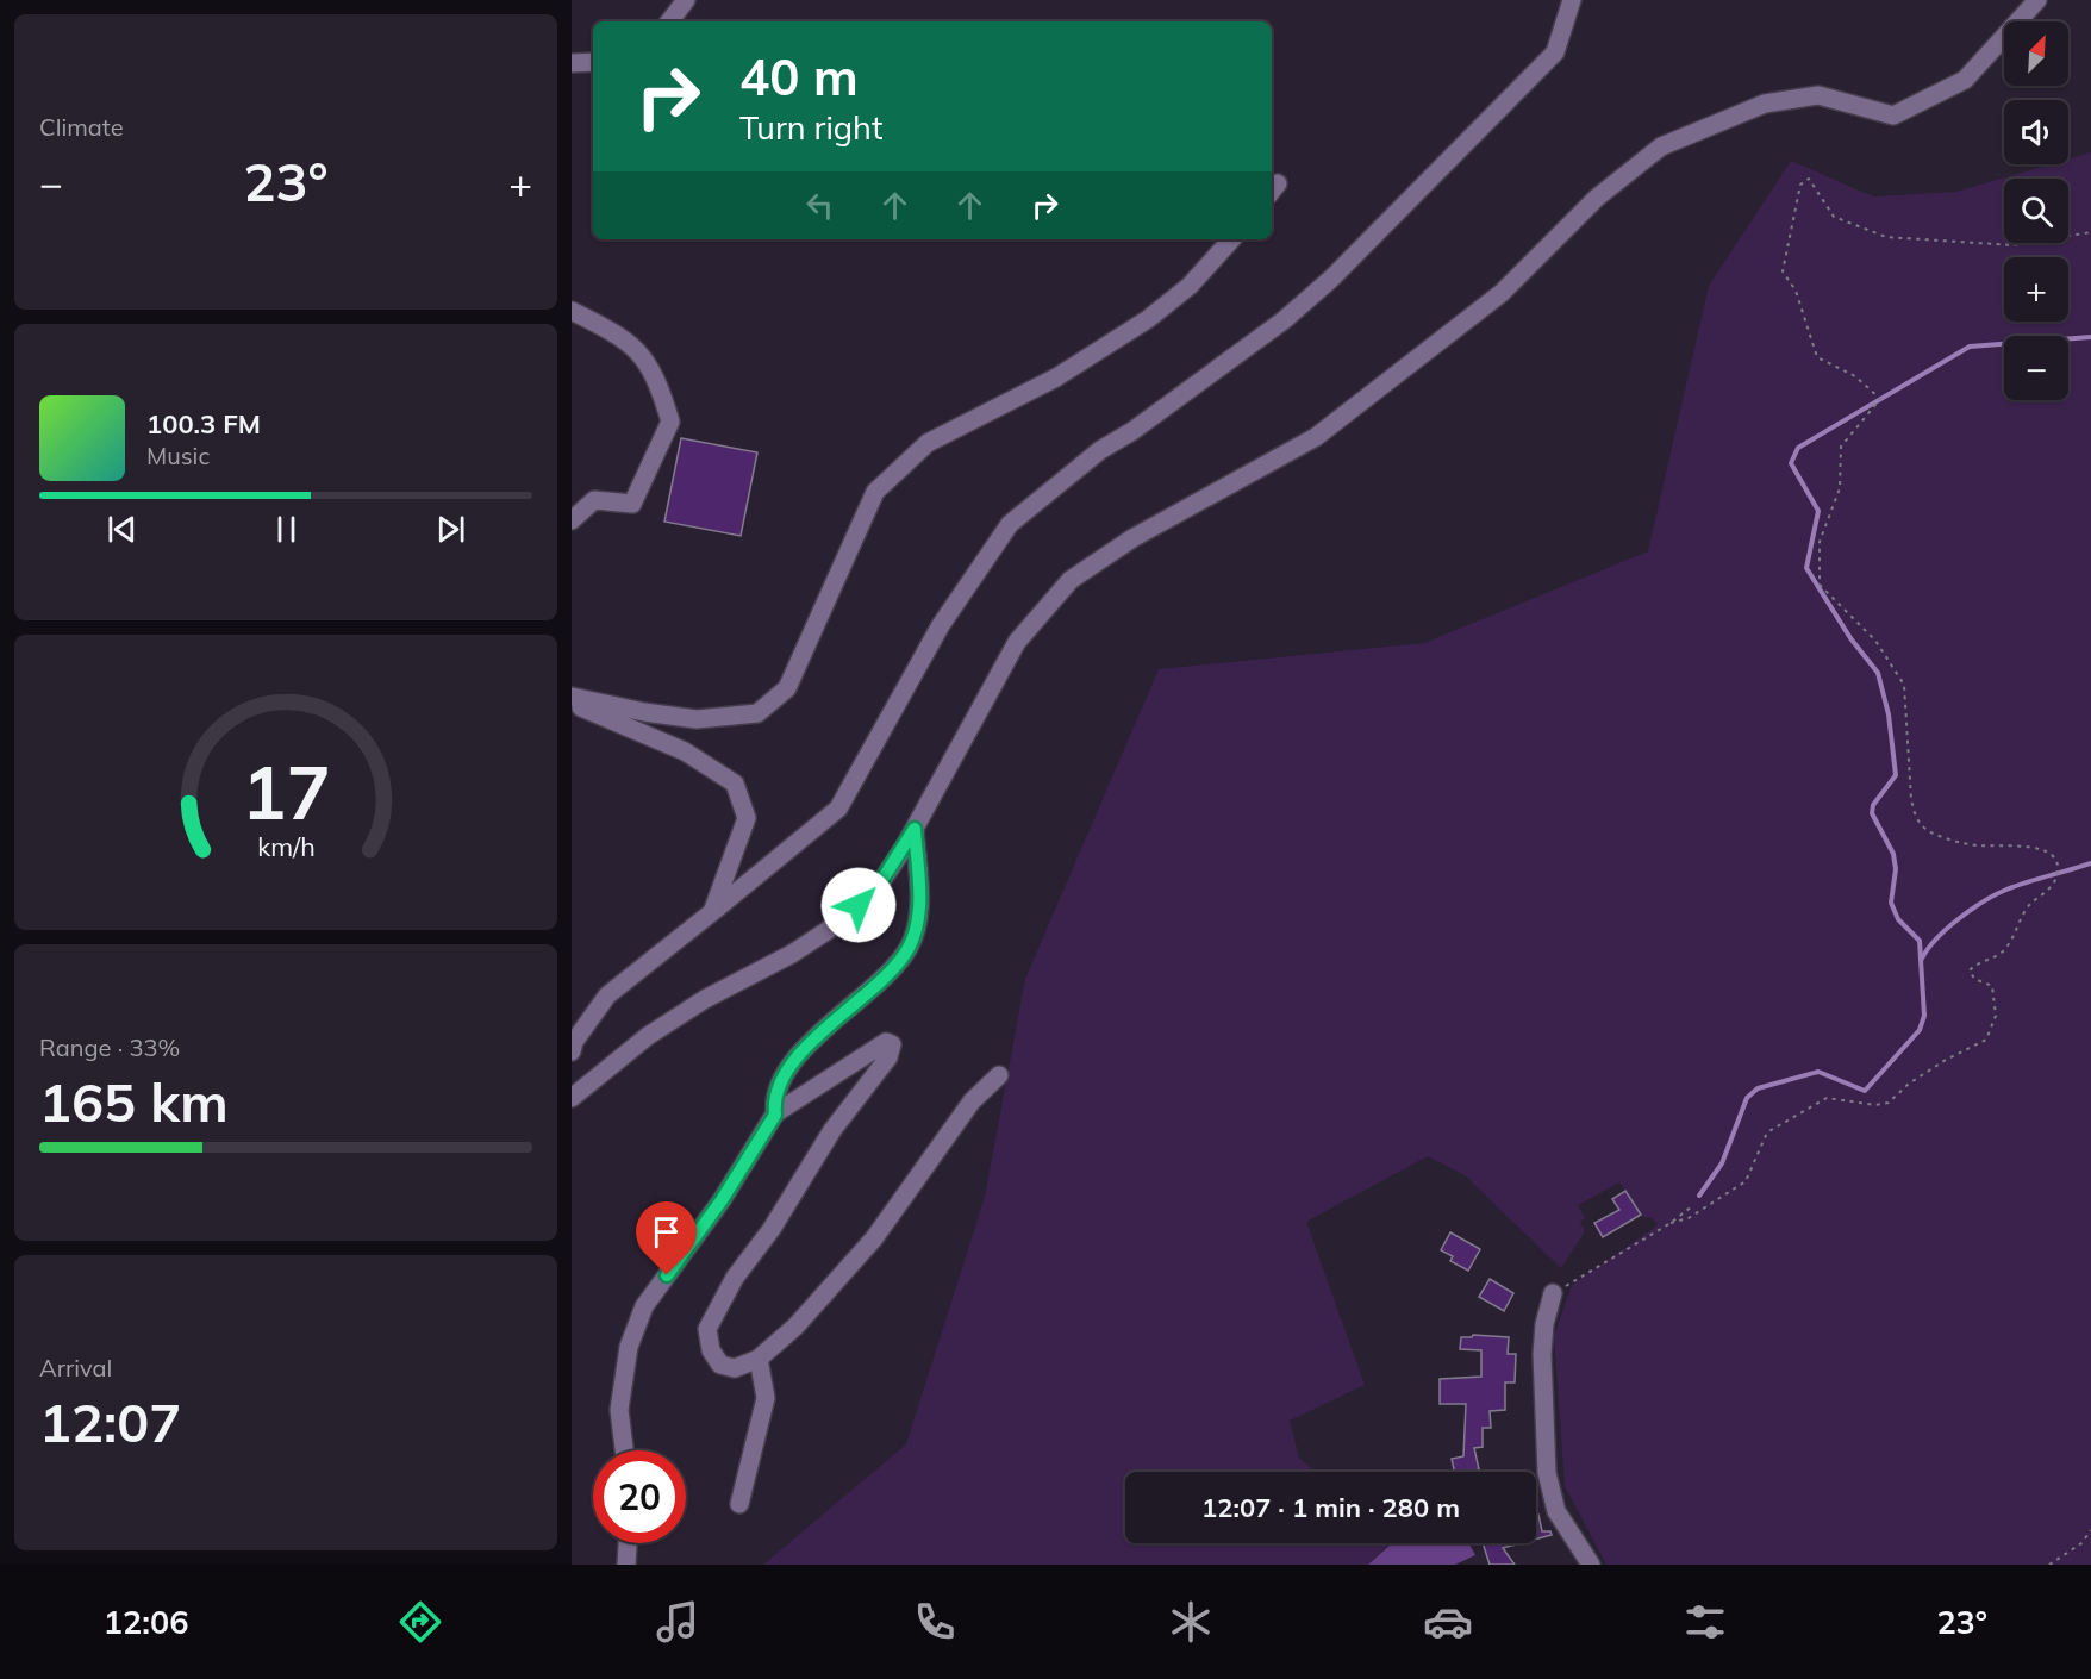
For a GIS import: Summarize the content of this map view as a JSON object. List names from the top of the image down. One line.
{"north":"top right","page":{"tile":["Climate",["Range · 33%","165 km"],["Arrival","12:07"]],"map_buttons":["+","−"],"turn":["40 m","Turn right"],"heat":["−","23°","+"],"song":["100.3 FM","Music"],"limit":"20","trip":"12:07 · 1 min · 280 m","tabs":["12:06","23°"],"gauge":["17","km/h"]}}
